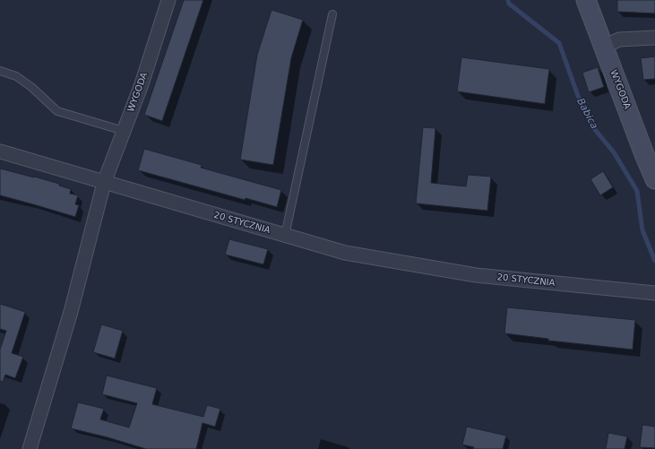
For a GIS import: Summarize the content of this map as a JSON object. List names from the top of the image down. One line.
{"streets":{"street":["WYGODA","20 STYCZNIA"]},"crossings":[["WYGODA","20 STYCZNIA"]],"water":["Babica"]}
